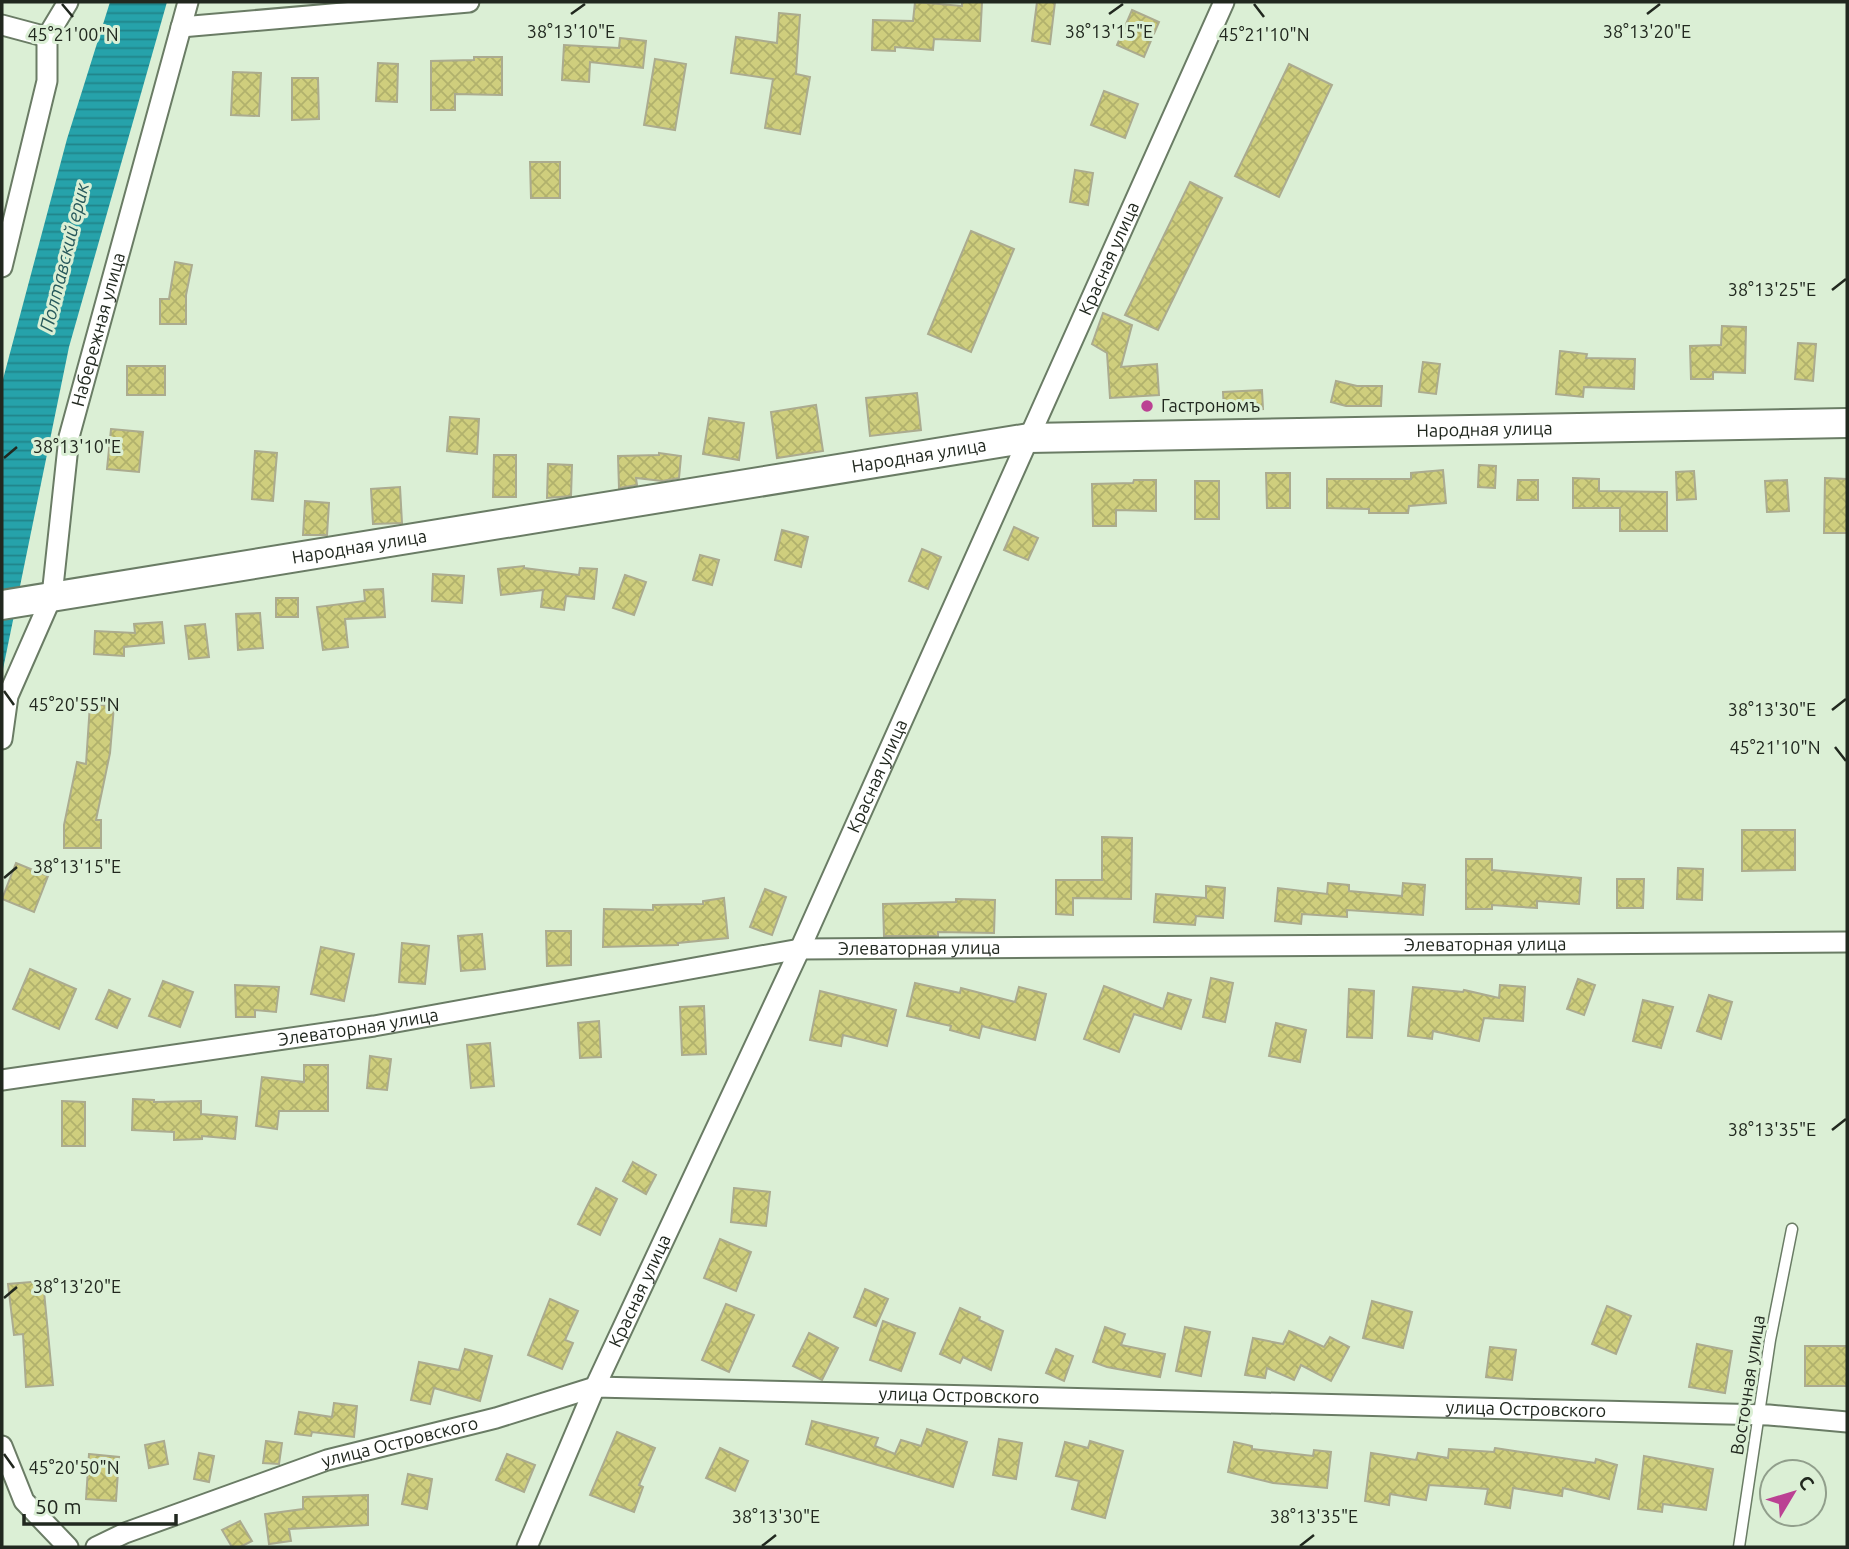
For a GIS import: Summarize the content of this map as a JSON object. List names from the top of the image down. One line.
{"streets":{"main road":["Народная улица"],"street":["Красная улица","Набережная улица","Элеваторная улица","улица Островского"],"lane":["Восточная улица"]},"crossings":[["Красная улица","Народная улица"],["Красная улица","Элеваторная улица"],["Красная улица","улица Островского"],["Набережная улица","Народная улица"],["Восточная улица","улица Островского"]],"water":["Полтавский ерик"],"places":["Гастрономъ"],"scale_bar":"50 m","north":"top right","coordinates":["38°13'10\"E","38°13'15\"E","38°13'20\"E","45°21'00\"N","45°21'10\"N","38°13'25\"E","45°20'55\"N","38°13'30\"E","38°13'35\"E","45°20'50\"N"]}
